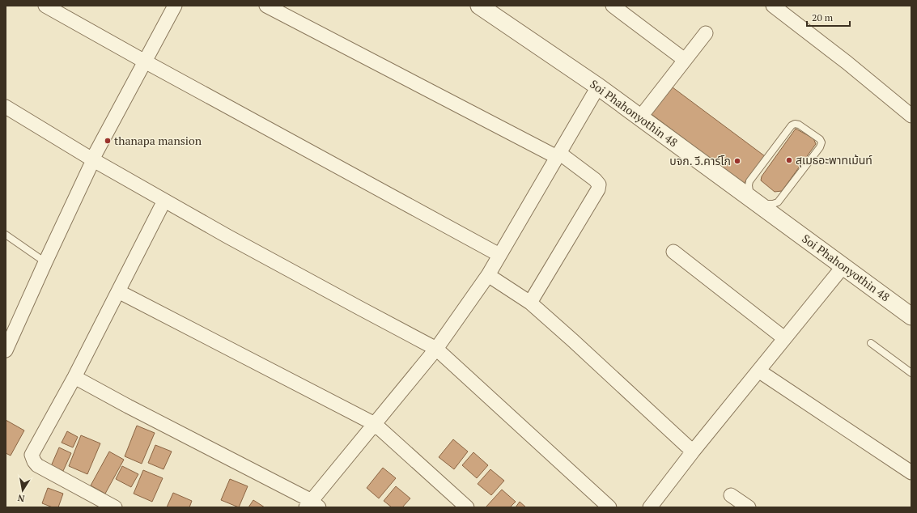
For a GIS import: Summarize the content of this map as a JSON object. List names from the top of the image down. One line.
{"streets":{"street":["Soi Phahonyothin 48"]},"places":["thanapa mansion","สุเมธอะพาทเม้นท์","บจก. วี.คาร์โก"],"scale_bar":"20 m","north":"bottom"}
